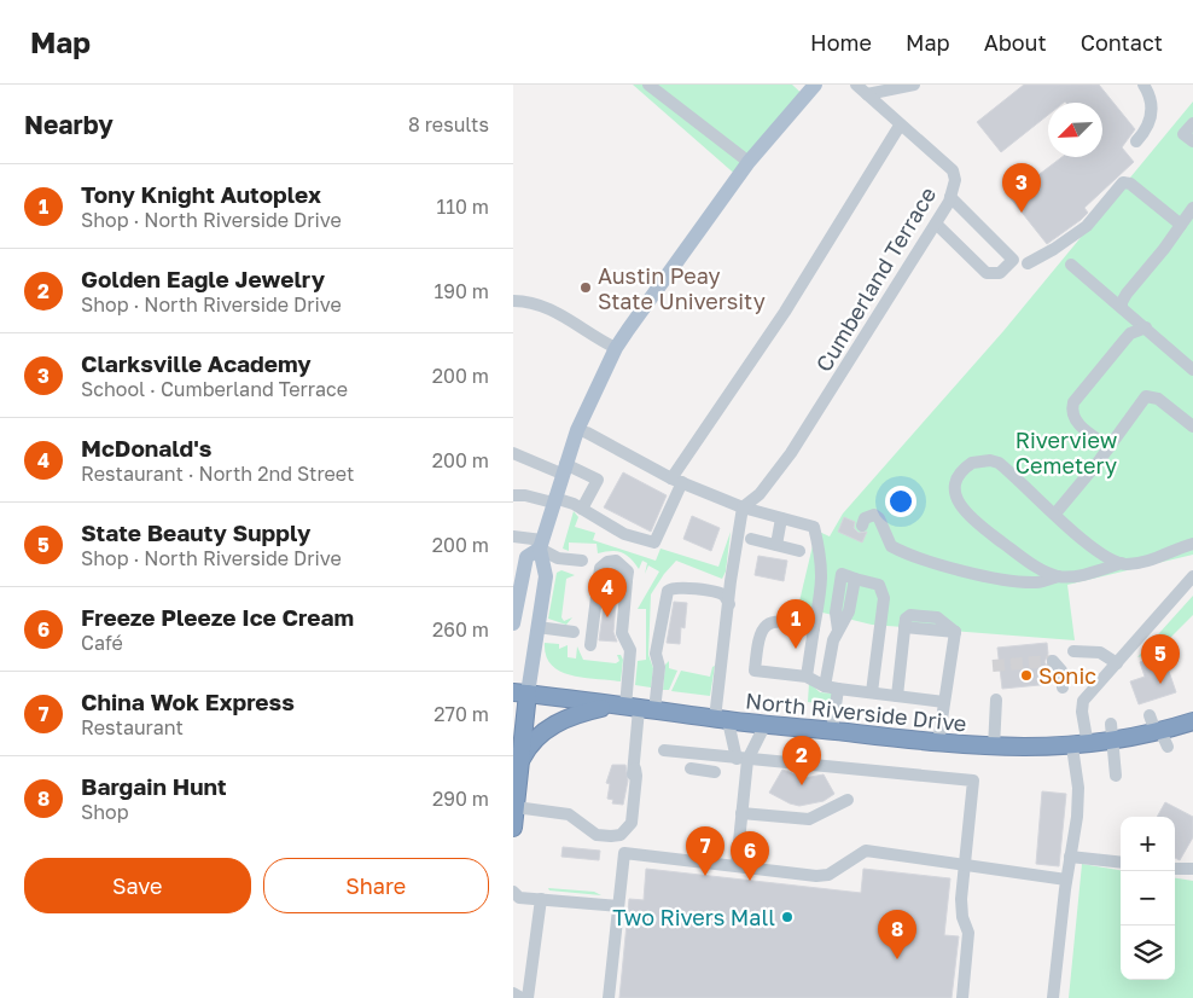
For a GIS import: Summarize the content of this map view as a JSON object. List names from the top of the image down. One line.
{"streets":{"highway":["North Riverside Drive"],"street":["Cumberland Terrace"]},"parks":["Riverview Cemetery"],"places":["Austin Peay State University","Sonic","Two Rivers Mall"],"north":"bottom left","page":{"header":"Map","nav":["Home","Map","About","Contact"],"heading":["Nearby","8 results"],"list":[{"mark":"1","name":"Tony Knight Autoplex","note":"Shop · North Riverside Drive","value":"110 m"},{"mark":"2","name":"Golden Eagle Jewelry","note":"Shop · North Riverside Drive","value":"190 m"},{"mark":"3","name":"Clarksville Academy","note":"School · Cumberland Terrace","value":"200 m"},{"mark":"4","name":"McDonald's","note":"Restaurant · North 2nd Street","value":"200 m"},{"mark":"5","name":"State Beauty Supply","note":"Shop · North Riverside Drive","value":"200 m"},{"mark":"6","name":"Freeze Pleeze Ice Cream","note":"Café","value":"260 m"},{"mark":"7","name":"China Wok Express","note":"Restaurant","value":"270 m"},{"mark":"8","name":"Bargain Hunt","note":"Shop","value":"290 m"}],"pins":["3","4","1","5","2","7","6","8"],"map_buttons":["+","−"],"buttons":["Save","Share"]}}
